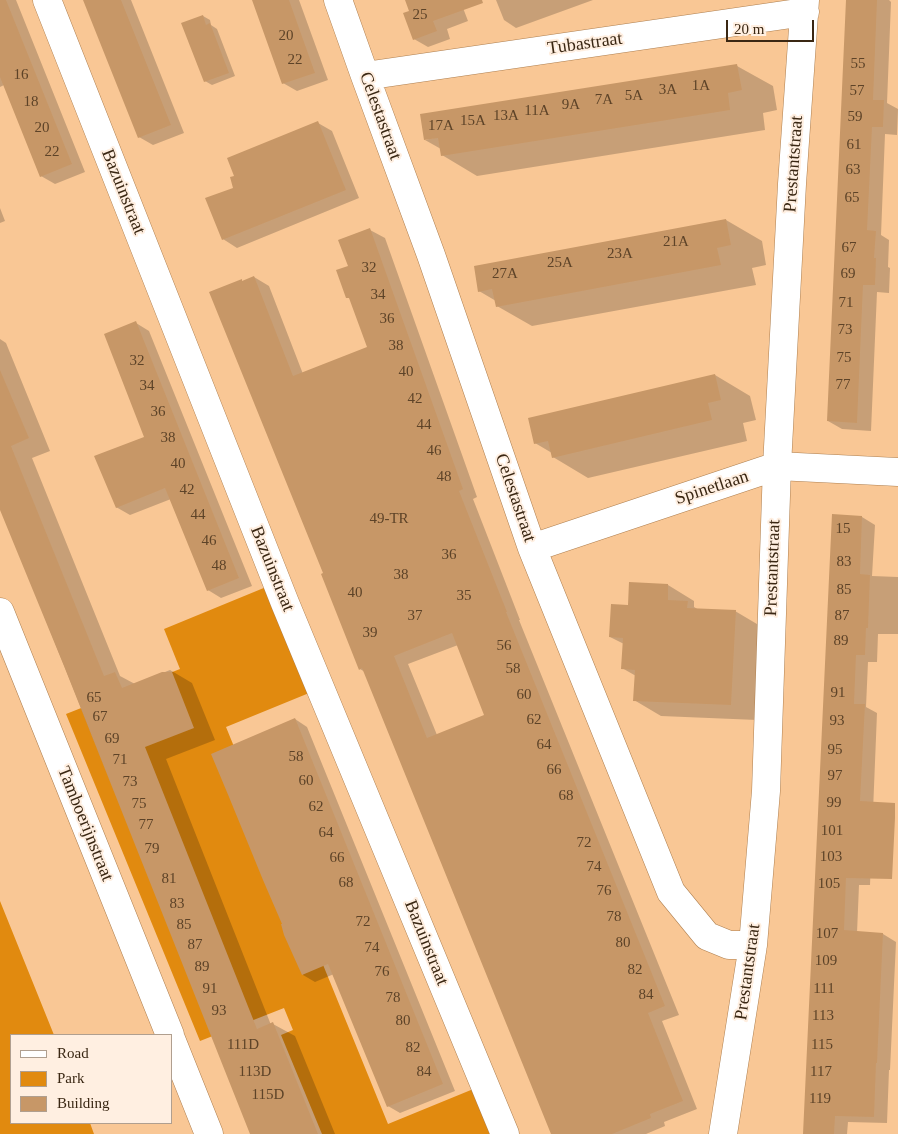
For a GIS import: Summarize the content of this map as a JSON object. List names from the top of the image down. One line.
{"streets":{"street":["Tubastraat","Celestastraat","Prestantstraat","Bazuinstraat","Spinetlaan","Tamboerijnstraat"]},"crossings":[["Tubastraat","Celestastraat"],["Tubastraat","Prestantstraat"],["Celestastraat","Prestantstraat"],["Celestastraat","Spinetlaan"],["Prestantstraat","Spinetlaan"]],"house_numbers":["25","20","22","55","16","1A","3A","57","5A","7A","18","9A","11A","13A","59","15A","17A","20","61","22","63","65","21A","67","23A","25A","32","27A","69","34","71","36","73","38","75","32","40","77","34","42","36","44","38","46","40","48","42","44","49-TR","15","46","36","83","48","38","85","40","35","37","87","39","89","56","58","91","60","65","67","62","93","69","64","95","58","71","66","97","60","73","68","99","75","62","77","101","64","72","79","103","66","74","81","68","105","76","83","78","72","85","107","80","87","74","109","89","82","76","91","111","84","78","93","113","80","111D","115","82","113D","84","117","115D","119"],"legend":["Road","Park","Building"],"scale_bar":"20 m"}
